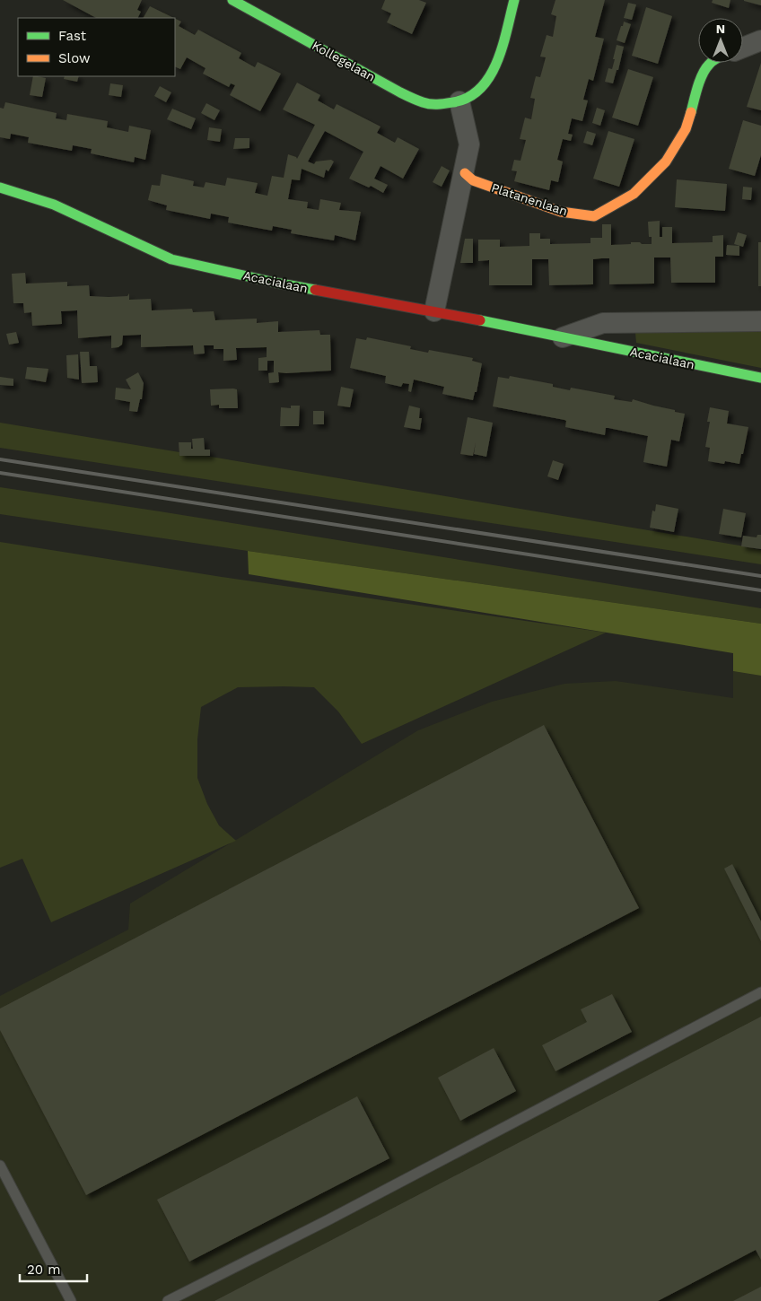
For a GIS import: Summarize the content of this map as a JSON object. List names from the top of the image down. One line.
{"streets":{"street":["Kollegelaan","Platanenlaan","Acacialaan"]},"legend":["Fast","Slow"],"scale_bar":"20 m","north":"top"}
